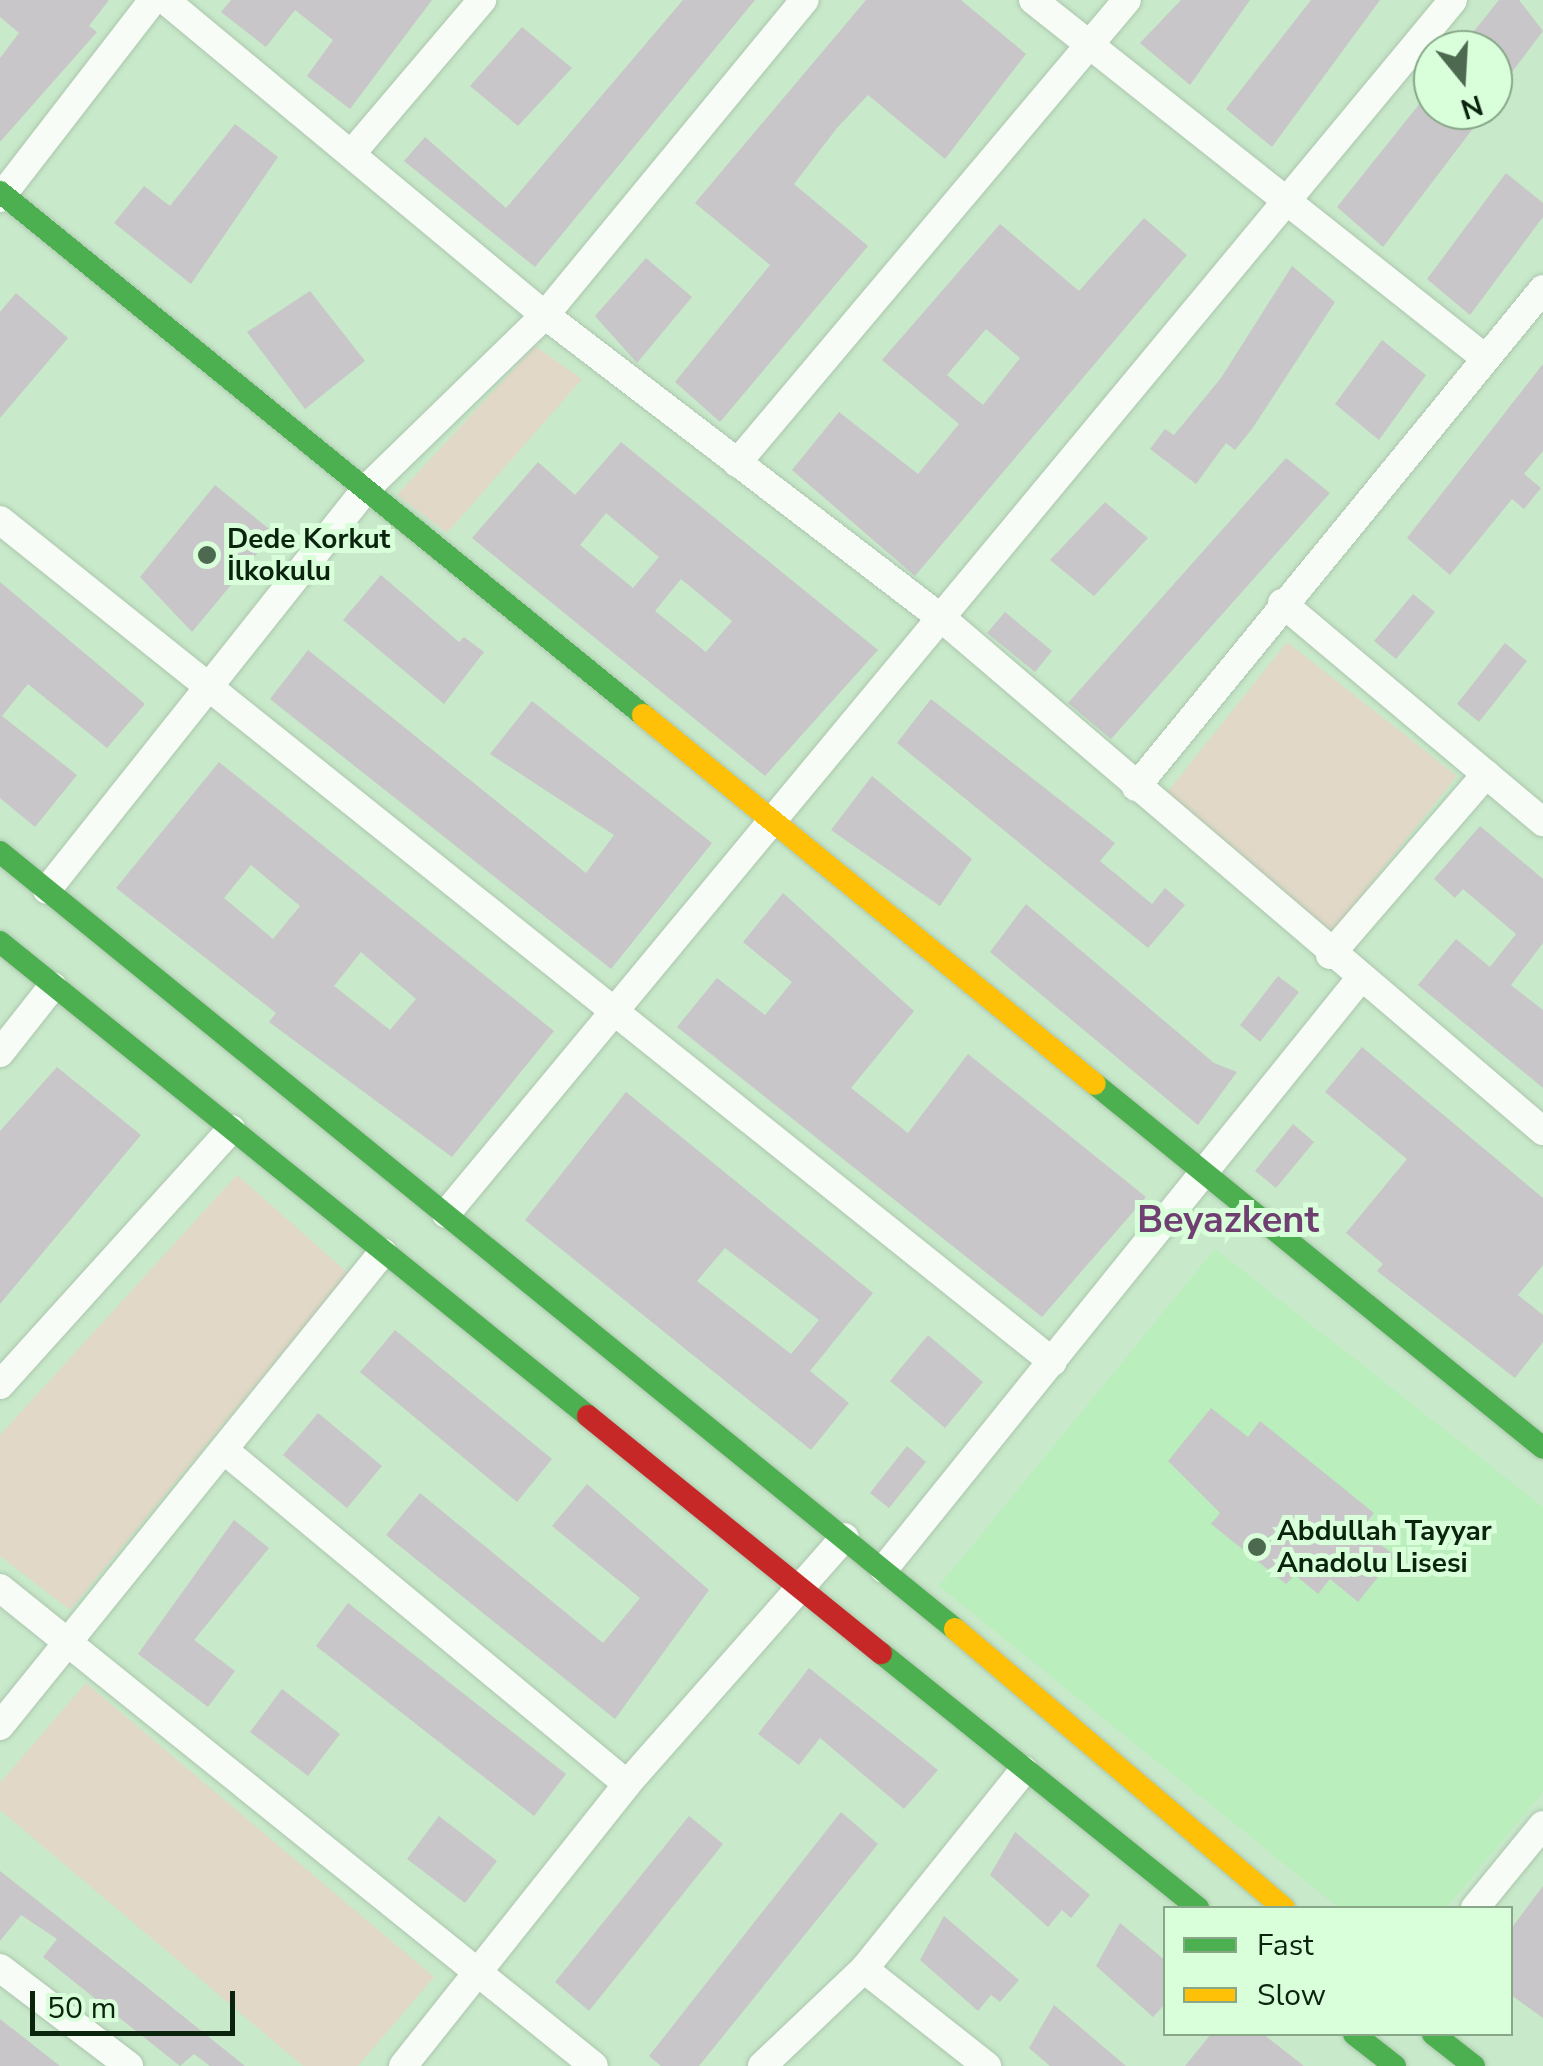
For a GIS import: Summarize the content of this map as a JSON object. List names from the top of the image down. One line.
{"districts":["Beyazkent"],"places":["Dede Korkut İlkokulu","Abdullah Tayyar Anadolu Lisesi"],"legend":["Fast","Slow"],"scale_bar":"50 m","north":"bottom"}
